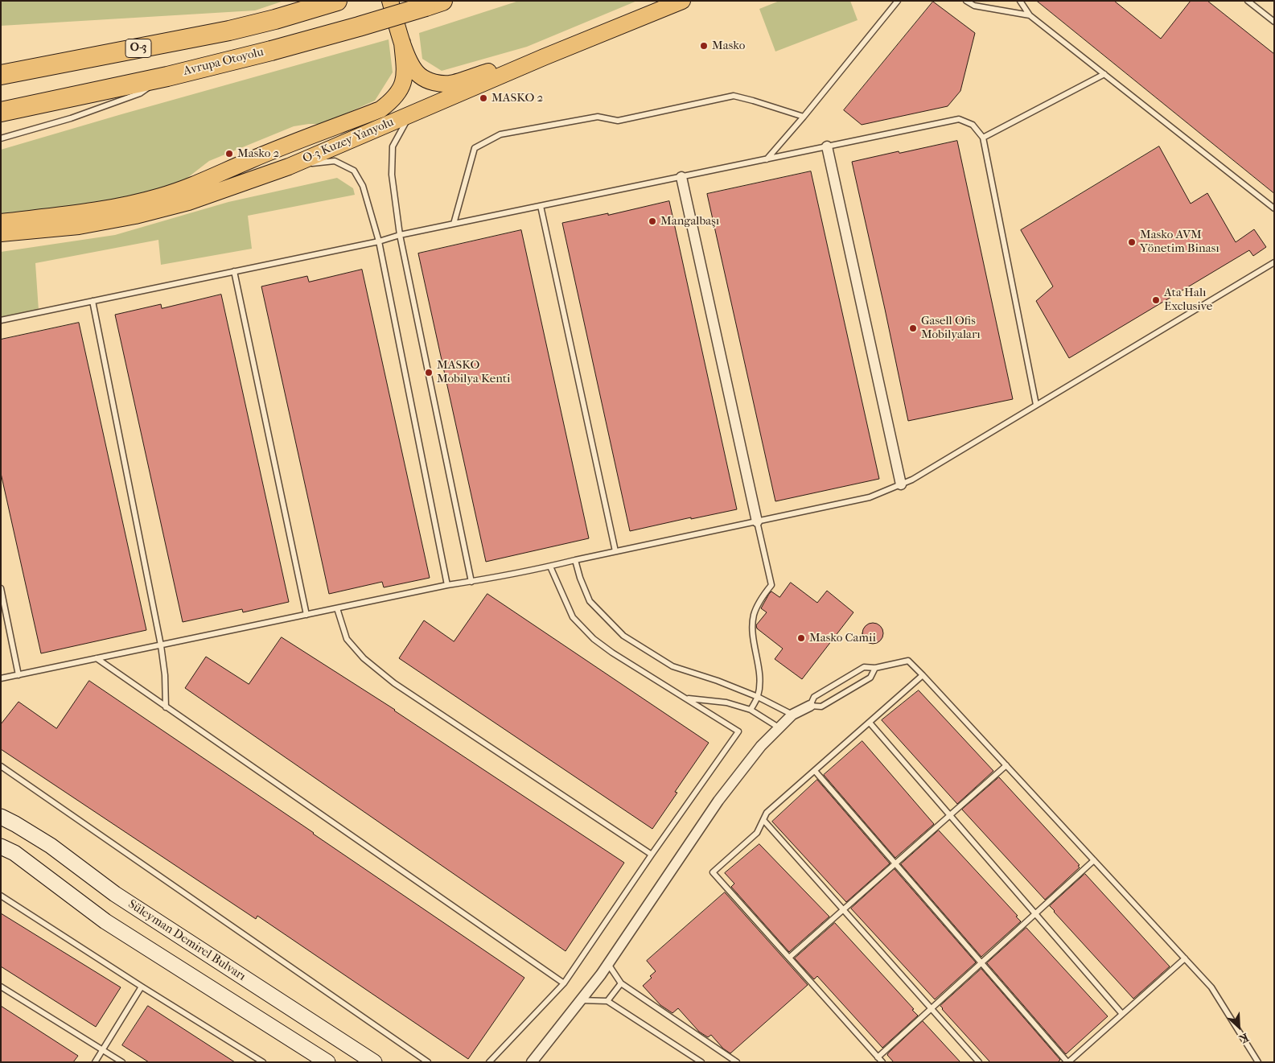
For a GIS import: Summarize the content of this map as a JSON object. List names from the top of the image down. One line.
{"streets":{"highway":["O-3","Avrupa Otoyolu"],"main road":["O-3 Kuzey Yanyolu","Süleyman Demirel Bulvarı"]},"places":["Masko","MASKO 2","Masko 2","Mangalbaşı","Masko AVM Yönetim Binası","Ata Halı Exclusive","Gasell Ofis Mobilyaları","MASKO Mobilya Kenti","Masko Camii"],"north":"bottom right"}
